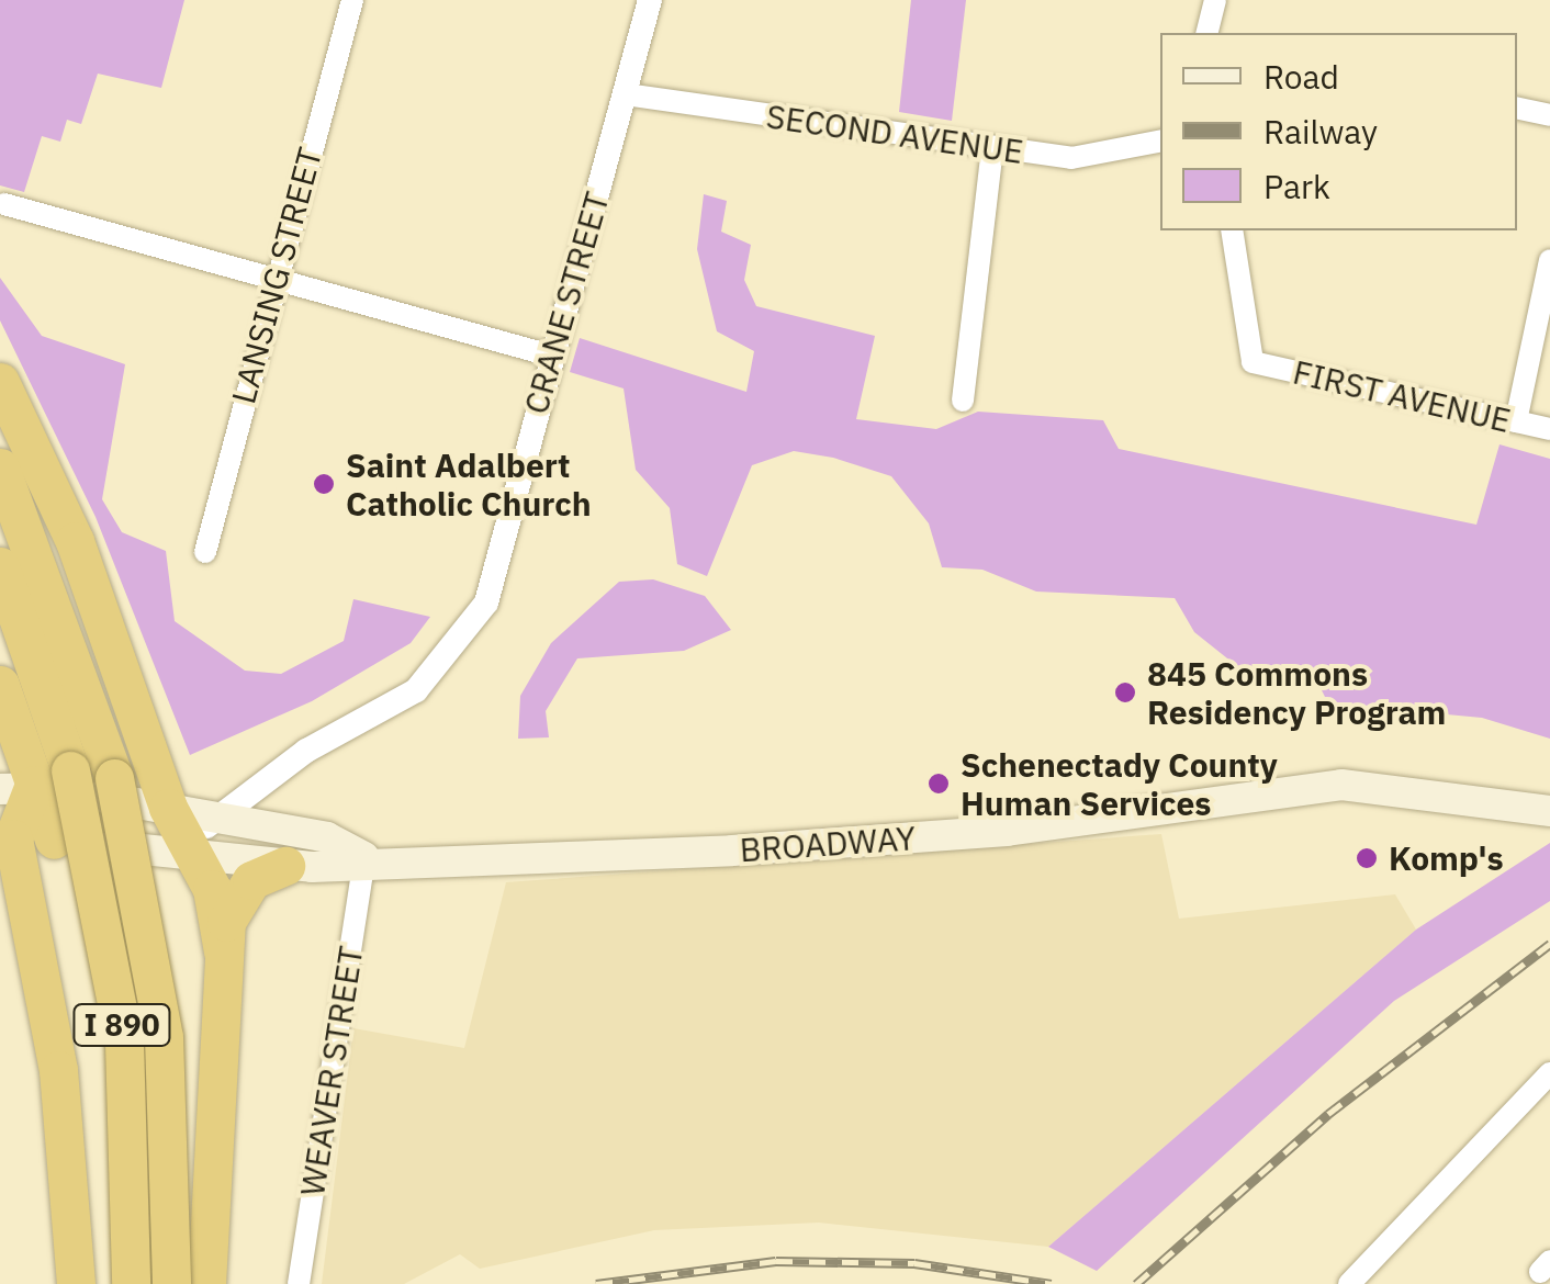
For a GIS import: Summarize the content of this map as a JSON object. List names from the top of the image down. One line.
{"streets":{"highway":["I 890"],"main road":["BROADWAY"],"street":["SECOND AVENUE","LANSING STREET","CRANE STREET","FIRST AVENUE","WEAVER STREET"]},"crossings":[["SECOND AVENUE","CRANE STREET"],["CRANE STREET","BROADWAY"],["BROADWAY","WEAVER STREET"]],"places":["Saint Adalbert Catholic Church","845 Commons Residency Program","Schenectady County Human Services","Komp's"],"legend":["Road","Railway","Park"]}
